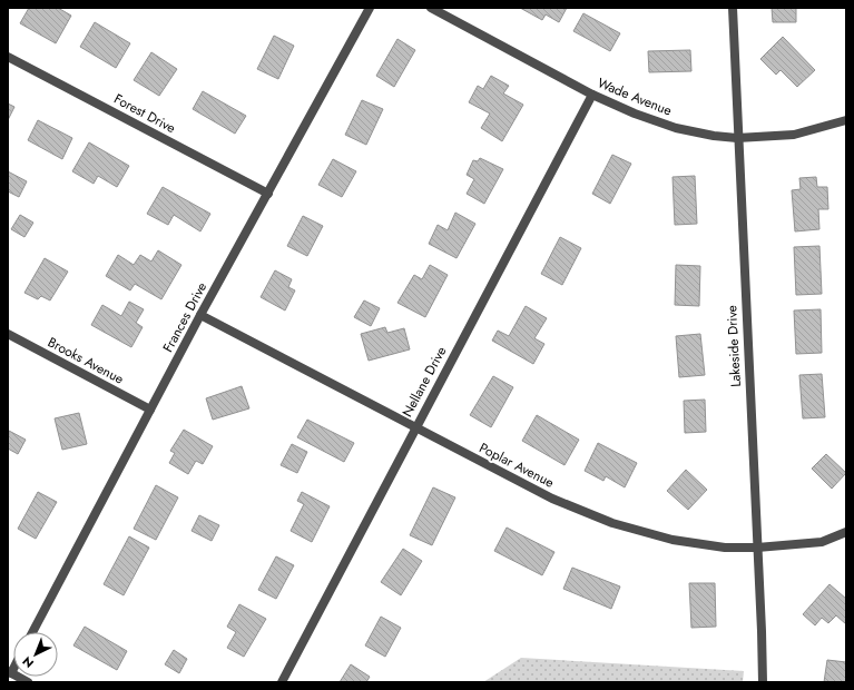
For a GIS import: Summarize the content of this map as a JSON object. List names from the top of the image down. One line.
{"streets":{"street":["Wade Avenue","Forest Drive","Frances Drive","Lakeside Drive","Brooks Avenue","Nellane Drive","Poplar Avenue"]},"crossings":[["Wade Avenue","Lakeside Drive"],["Wade Avenue","Nellane Drive"],["Forest Drive","Frances Drive"],["Frances Drive","Brooks Avenue"],["Frances Drive","Poplar Avenue"],["Lakeside Drive","Poplar Avenue"],["Nellane Drive","Poplar Avenue"]],"north":"bottom left"}
